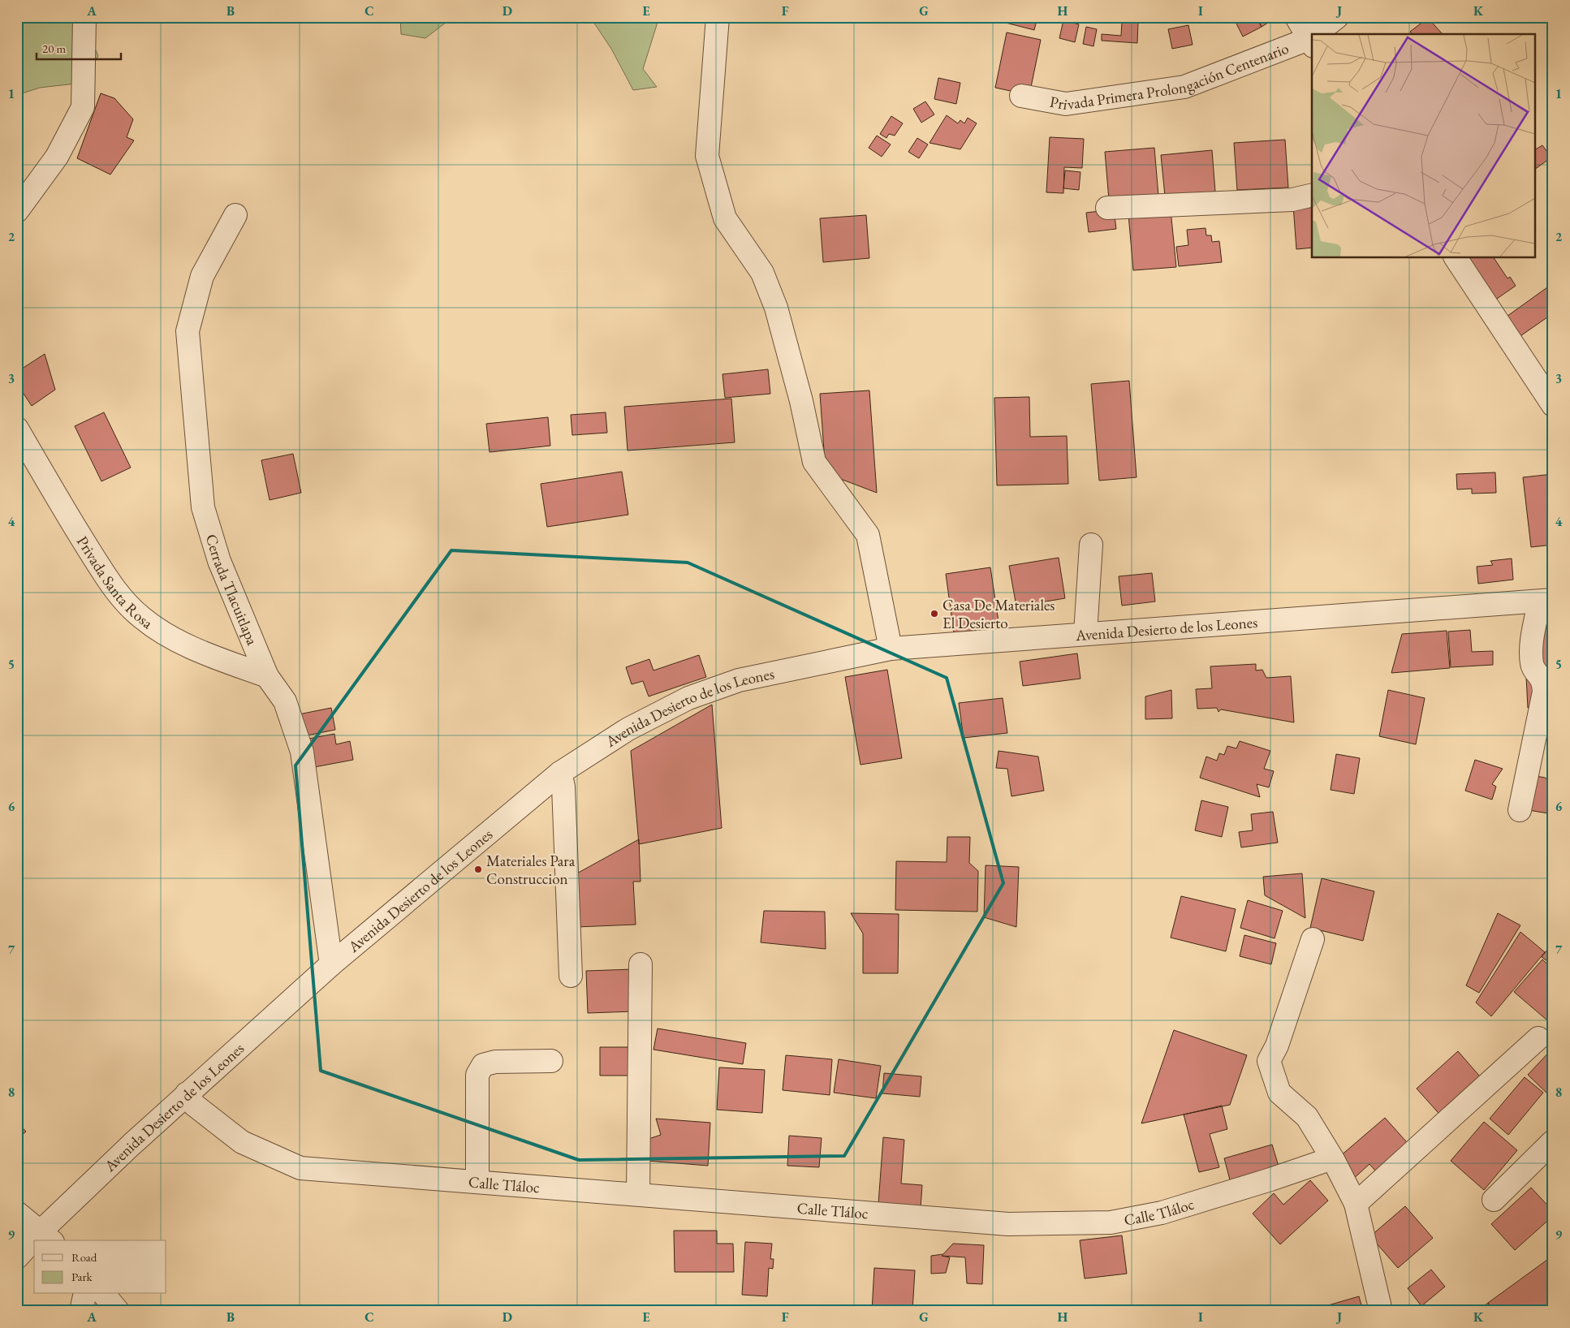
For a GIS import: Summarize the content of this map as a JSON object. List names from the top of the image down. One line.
{"streets":{"street":["Privada Primera Prolongación Centenario","Privada Santa Rosa","Cerrada Tlacuitlapa","Avenida Desierto de los Leones","Calle Tláloc"]},"crossings":[["Privada Santa Rosa","Cerrada Tlacuitlapa"],["Cerrada Tlacuitlapa","Avenida Desierto de los Leones"],["Avenida Desierto de los Leones","Calle Tláloc"]],"places":["Casa De Materiales El Desierto","Materiales Para Construccion"],"legend":["Road","Park"],"scale_bar":"20 m","grid":{"columns":["A","B","C","D","E","F","G","H","I","J","K"],"rows":["1","2","3","4","5","6","7","8","9"]}}
